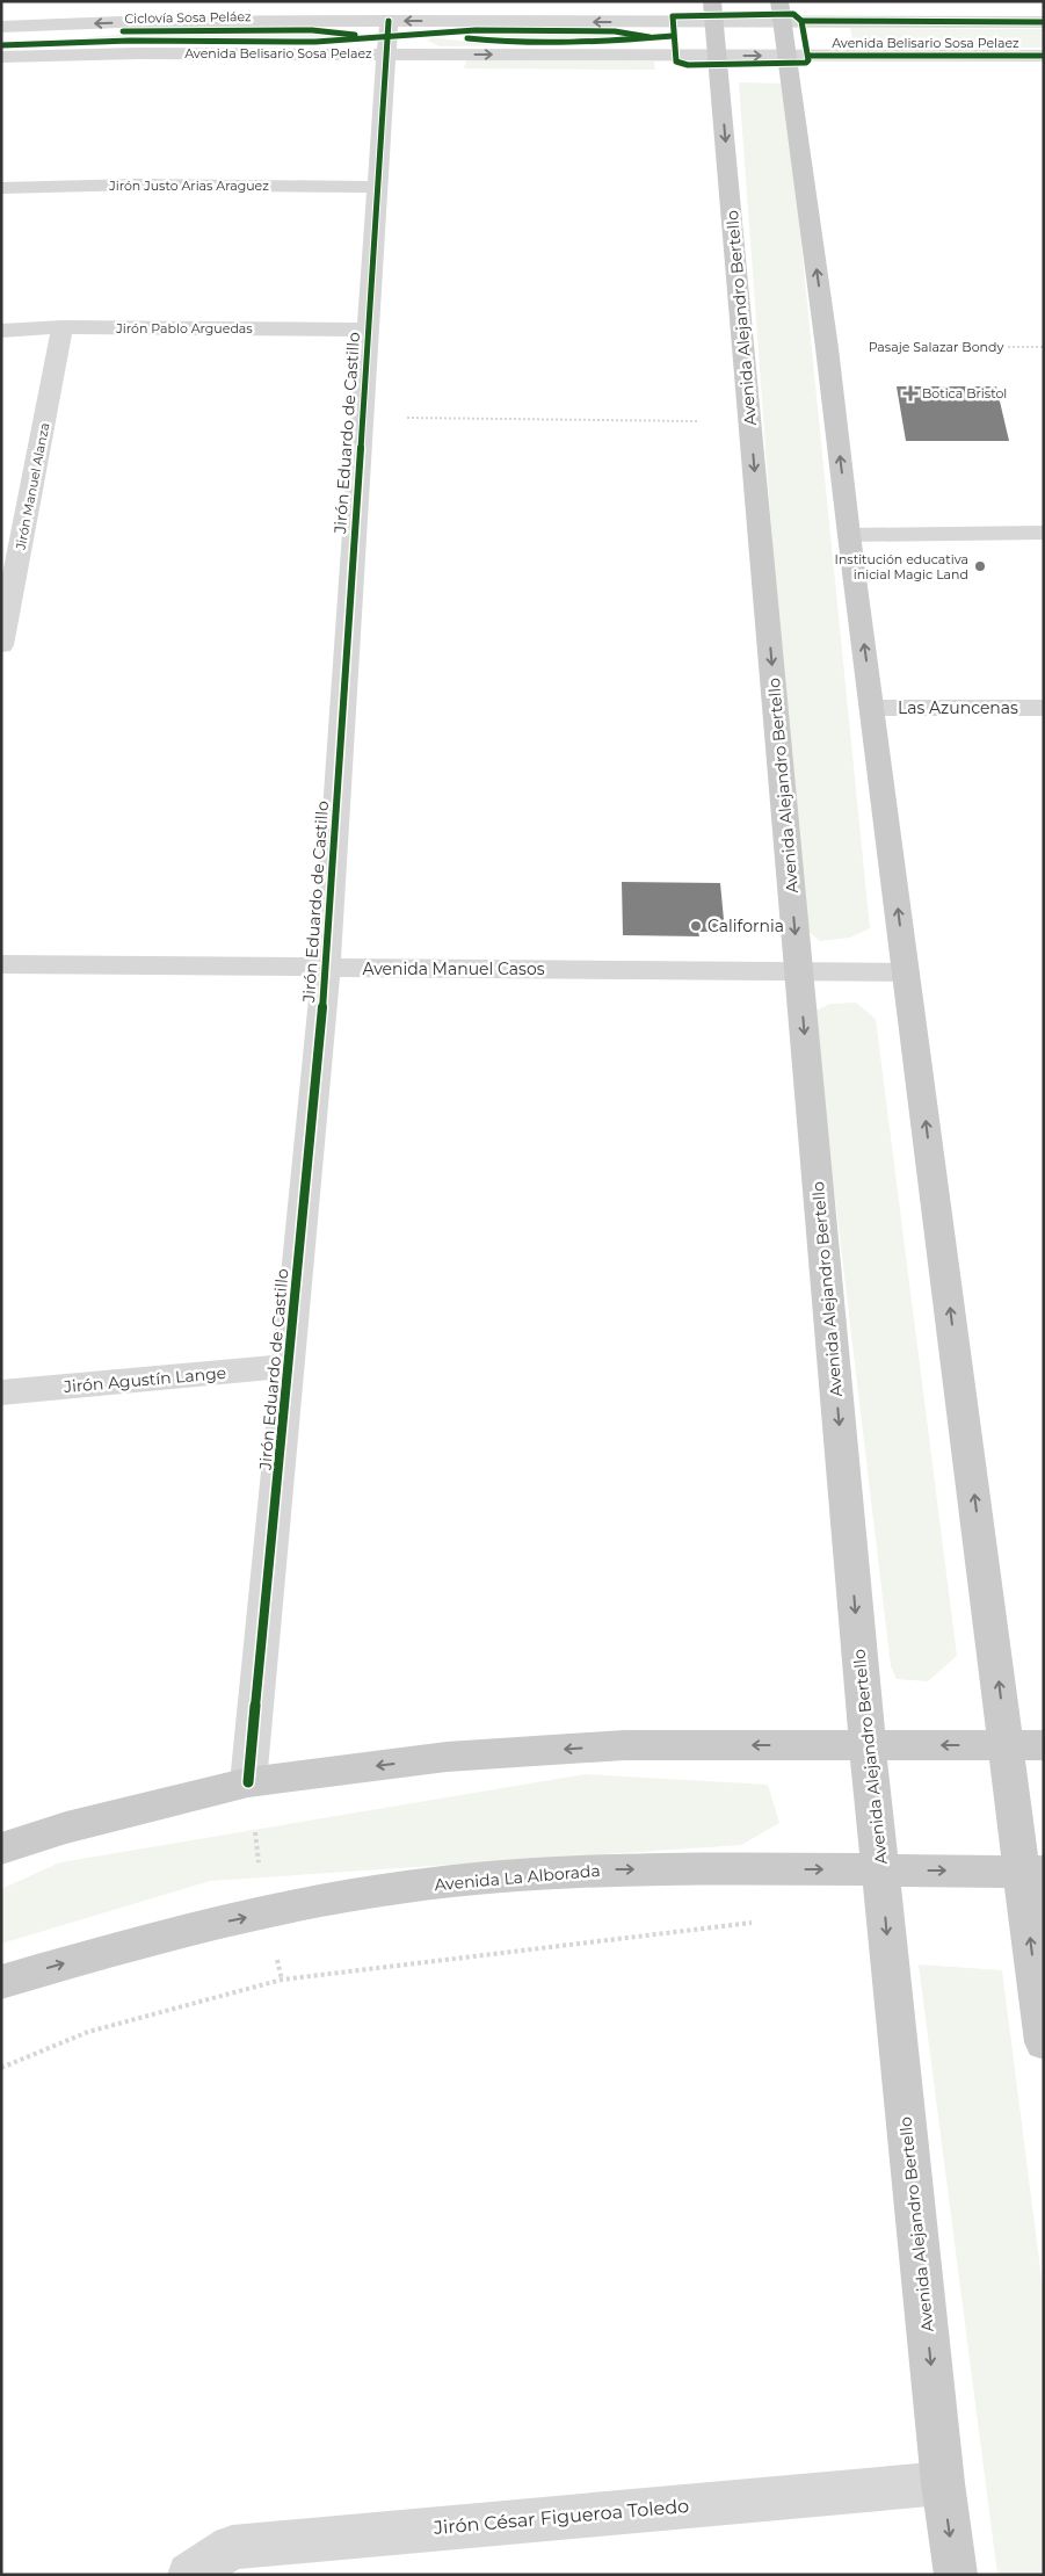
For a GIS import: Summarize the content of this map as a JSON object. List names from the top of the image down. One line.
{"streets":{"main road":["Avenida Alejandro Bertello","Avenida La Alborada"],"street":["Avenida Belisario Sosa Pelaez","Jirón Justo Arias Araguez","Jirón Pablo Arguedas","Jirón Eduardo de Castillo","Jirón Manuel Alanza","Las Azuncenas","Avenida Manuel Casos","Jirón Agustín Lange","Jirón César Figueroa Toledo"],"path":["Pasaje Salazar Bondy"],"cycle path":["Ciclovía Sosa Peláez"]},"crossings":[["Avenida Belisario Sosa Pelaez","Avenida Alejandro Bertello"],["Avenida Belisario Sosa Pelaez","Jirón Eduardo de Castillo"],["Jirón Justo Arias Araguez","Jirón Eduardo de Castillo"],["Avenida Alejandro Bertello","Avenida Manuel Casos"],["Avenida Alejandro Bertello","Avenida La Alborada"],["Avenida Alejandro Bertello","Jirón César Figueroa Toledo"],["Jirón Pablo Arguedas","Jirón Eduardo de Castillo"],["Jirón Pablo Arguedas","Jirón Manuel Alanza"],["Jirón Eduardo de Castillo","Avenida Manuel Casos"],["Jirón Eduardo de Castillo","Jirón Agustín Lange"]],"places":{"health":["Botica Bristol"],"other":["Institución educativa inicial Magic Land","California"]}}
